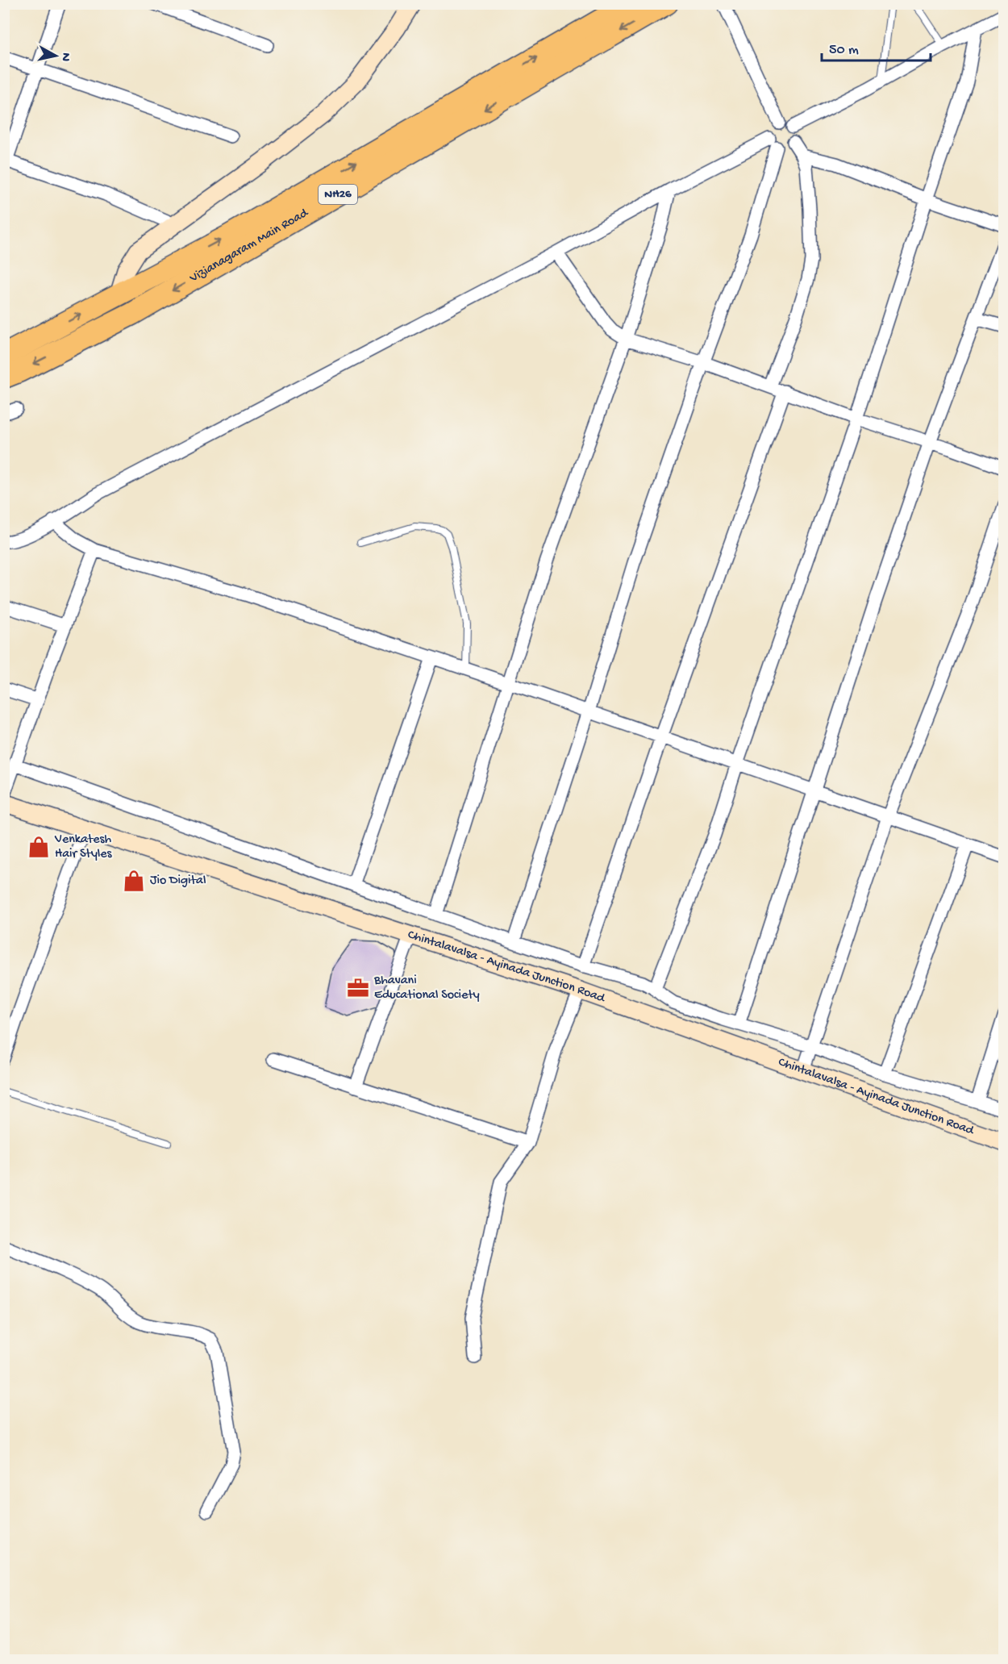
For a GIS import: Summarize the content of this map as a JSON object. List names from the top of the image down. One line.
{"streets":{"highway":["NH26","Vizianagaram Main Road"],"main road":["Chintalavalsa - Ayinada Junction Road"]},"places":{"shop":["Venkatesh Hair Styles","Jio Digital"],"office":["Bhavani Educational Society"]},"scale_bar":"50 m","north":"right"}
